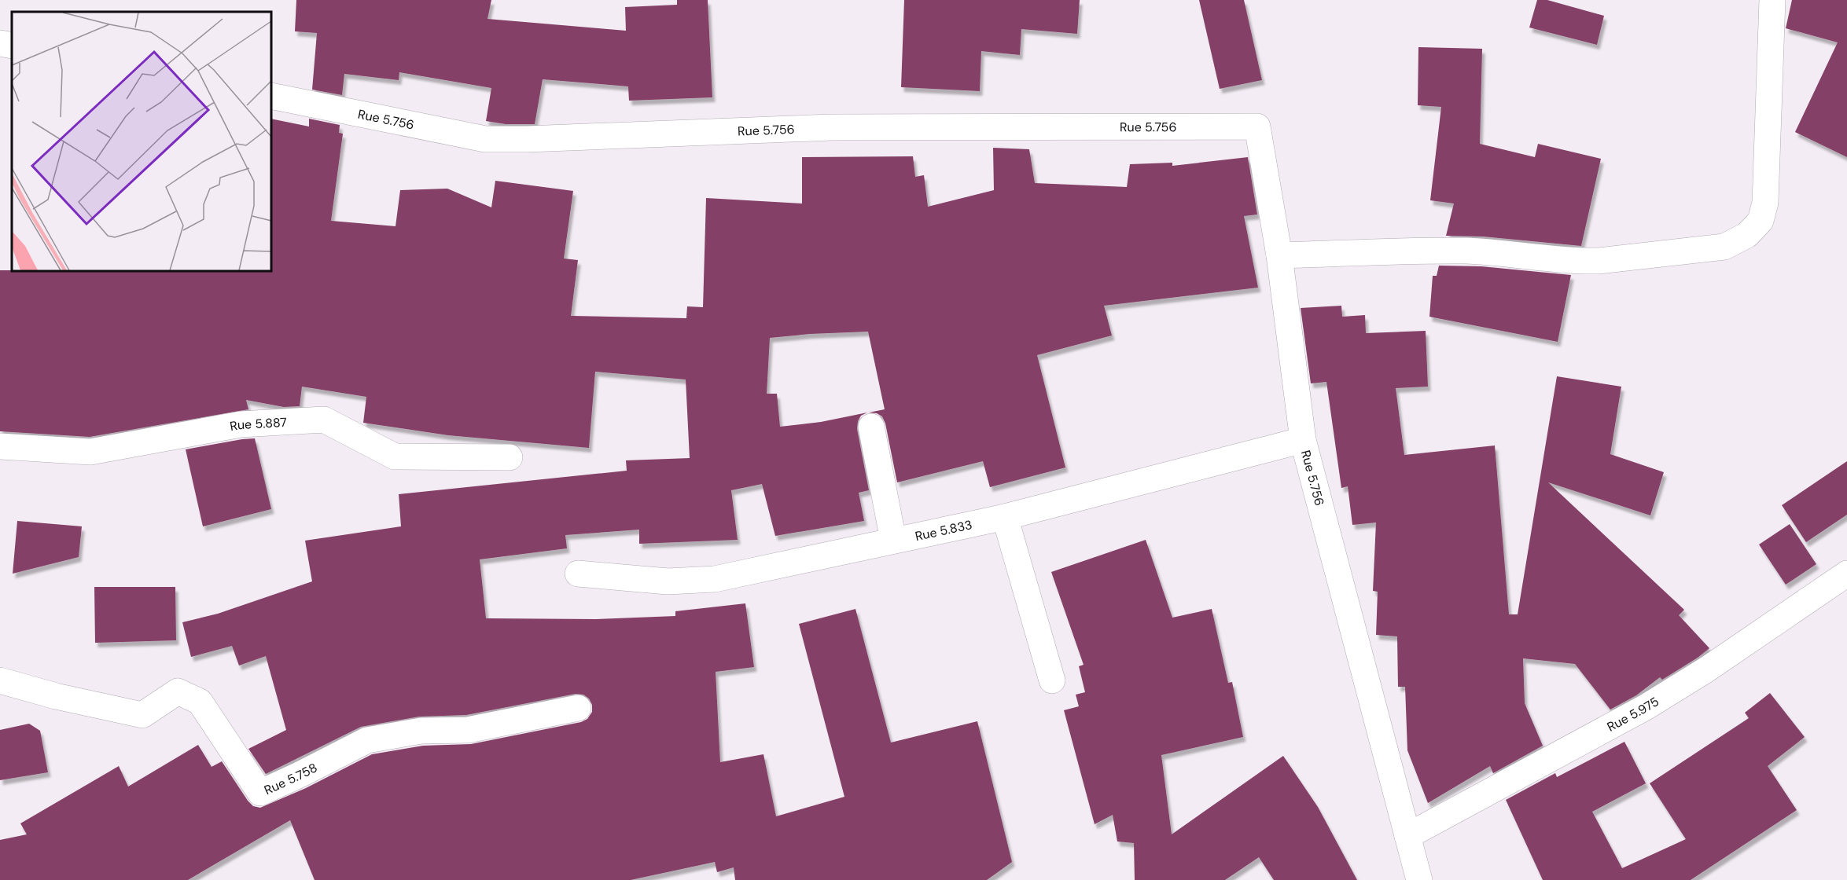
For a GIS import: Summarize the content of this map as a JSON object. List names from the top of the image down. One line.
{"streets":{"street":["Rue 5.756","Rue 5.887","Rue 5.833","Rue 5.975","Rue 5.758"]},"crossings":[["Rue 5.756","Rue 5.833"],["Rue 5.756","Rue 5.975"]]}
